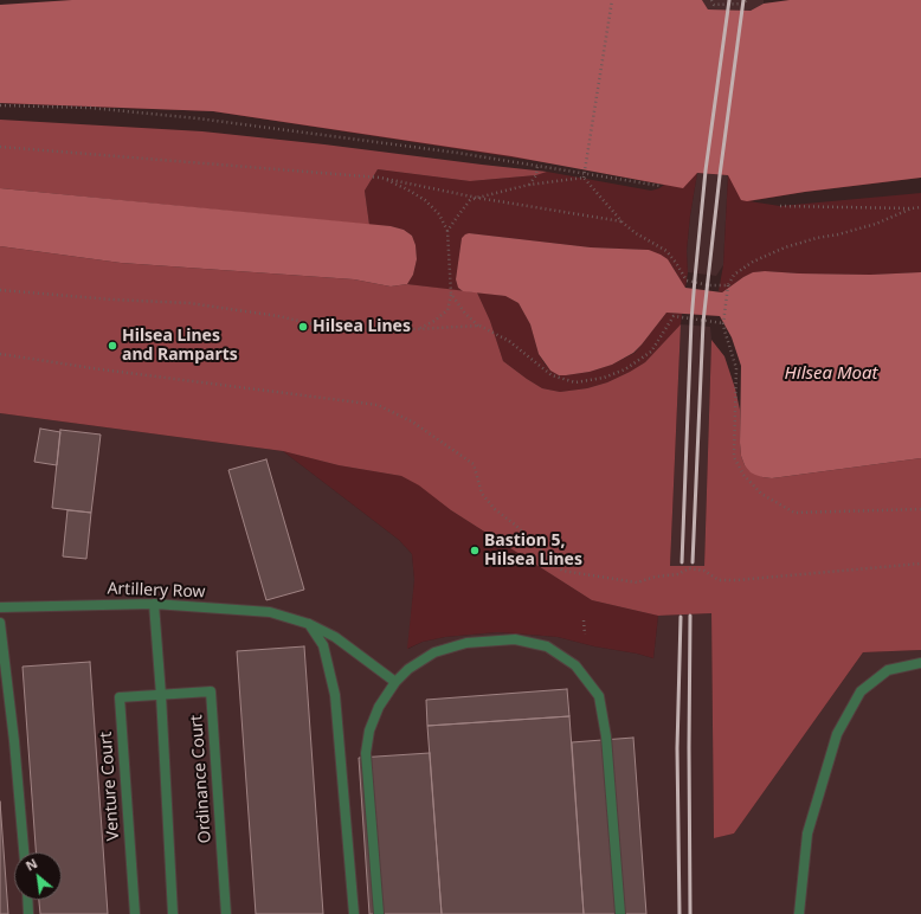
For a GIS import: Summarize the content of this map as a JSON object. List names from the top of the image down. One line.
{"streets":{"street":["Artillery Row","Ordinance Court","Venture Court"]},"crossings":[["Ordinance Court","Venture Court"]],"water":["Hilsea Moat"],"places":["Hilsea Lines","Hilsea Lines and Ramparts","Bastion 5, Hilsea Lines"],"north":"top left"}
